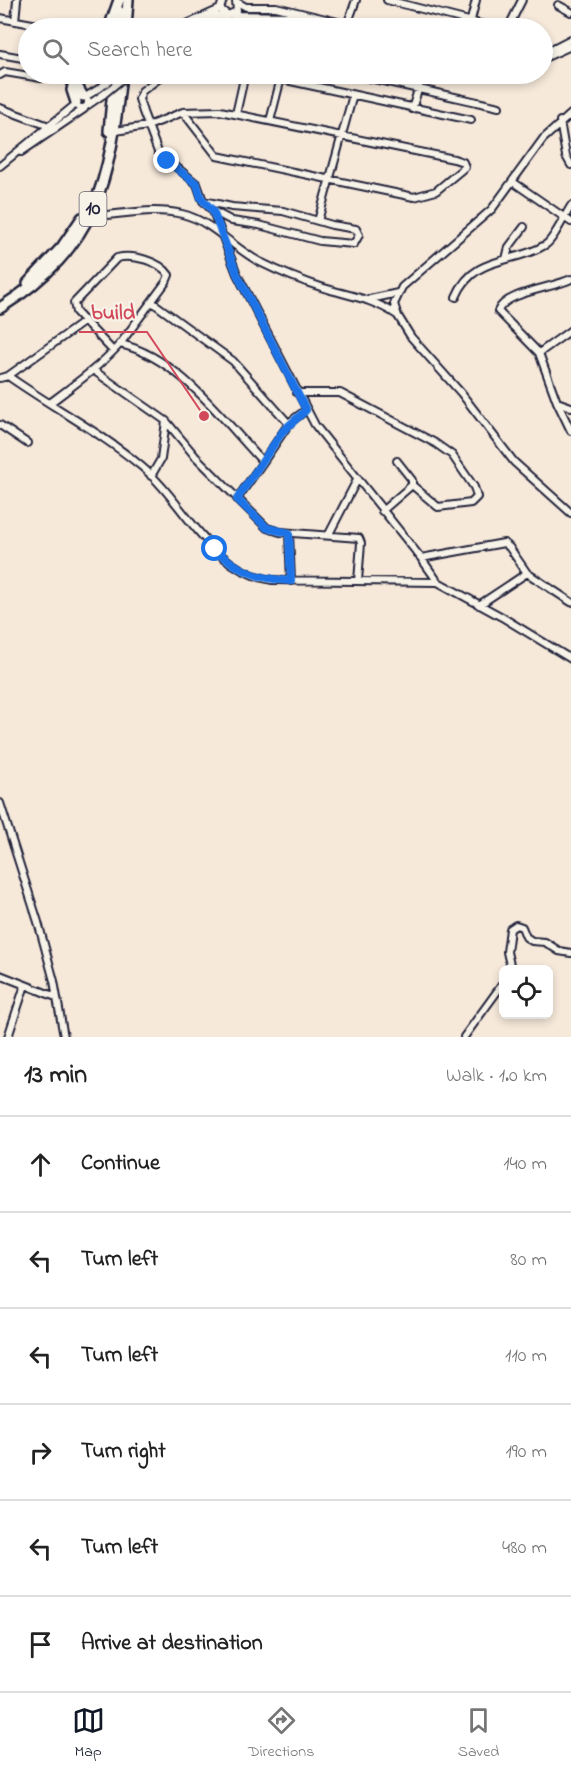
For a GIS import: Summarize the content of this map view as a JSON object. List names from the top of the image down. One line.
{"streets":{"highway":["10"]},"places":["build"],"page":{"search":"Search here","heading":["13 min","Walk · 1.0 km"],"list":[["Continue","140 m"],["Turn left","80 m"],["Turn left","110 m"],["Turn right","190 m"],["Turn left","480 m"],"Arrive at destination"],"nav":["Map","Directions","Saved"]}}
